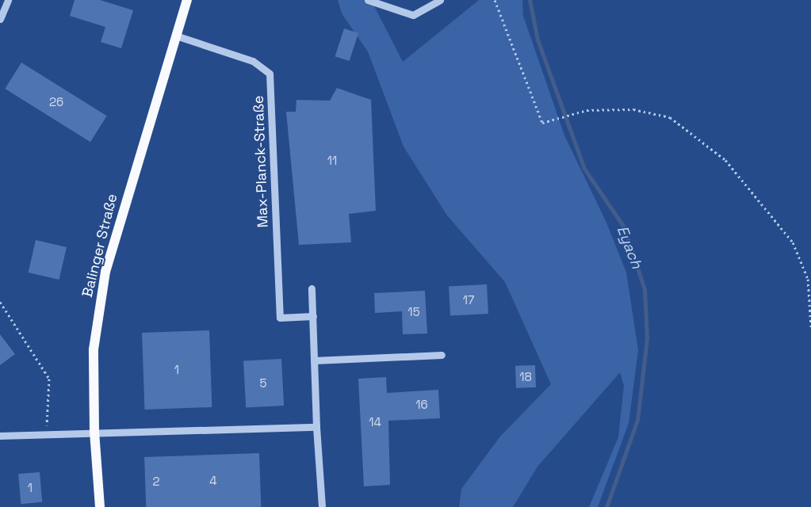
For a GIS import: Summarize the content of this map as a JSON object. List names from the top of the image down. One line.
{"streets":{"main road":["Balinger Straße"],"street":["Max-Planck-Straße"]},"crossings":[["Max-Planck-Straße","Balinger Straße"]],"water":["Eyach"],"house_numbers":["26","11","17","15","1","18","5","16","14","4","2","1"]}
